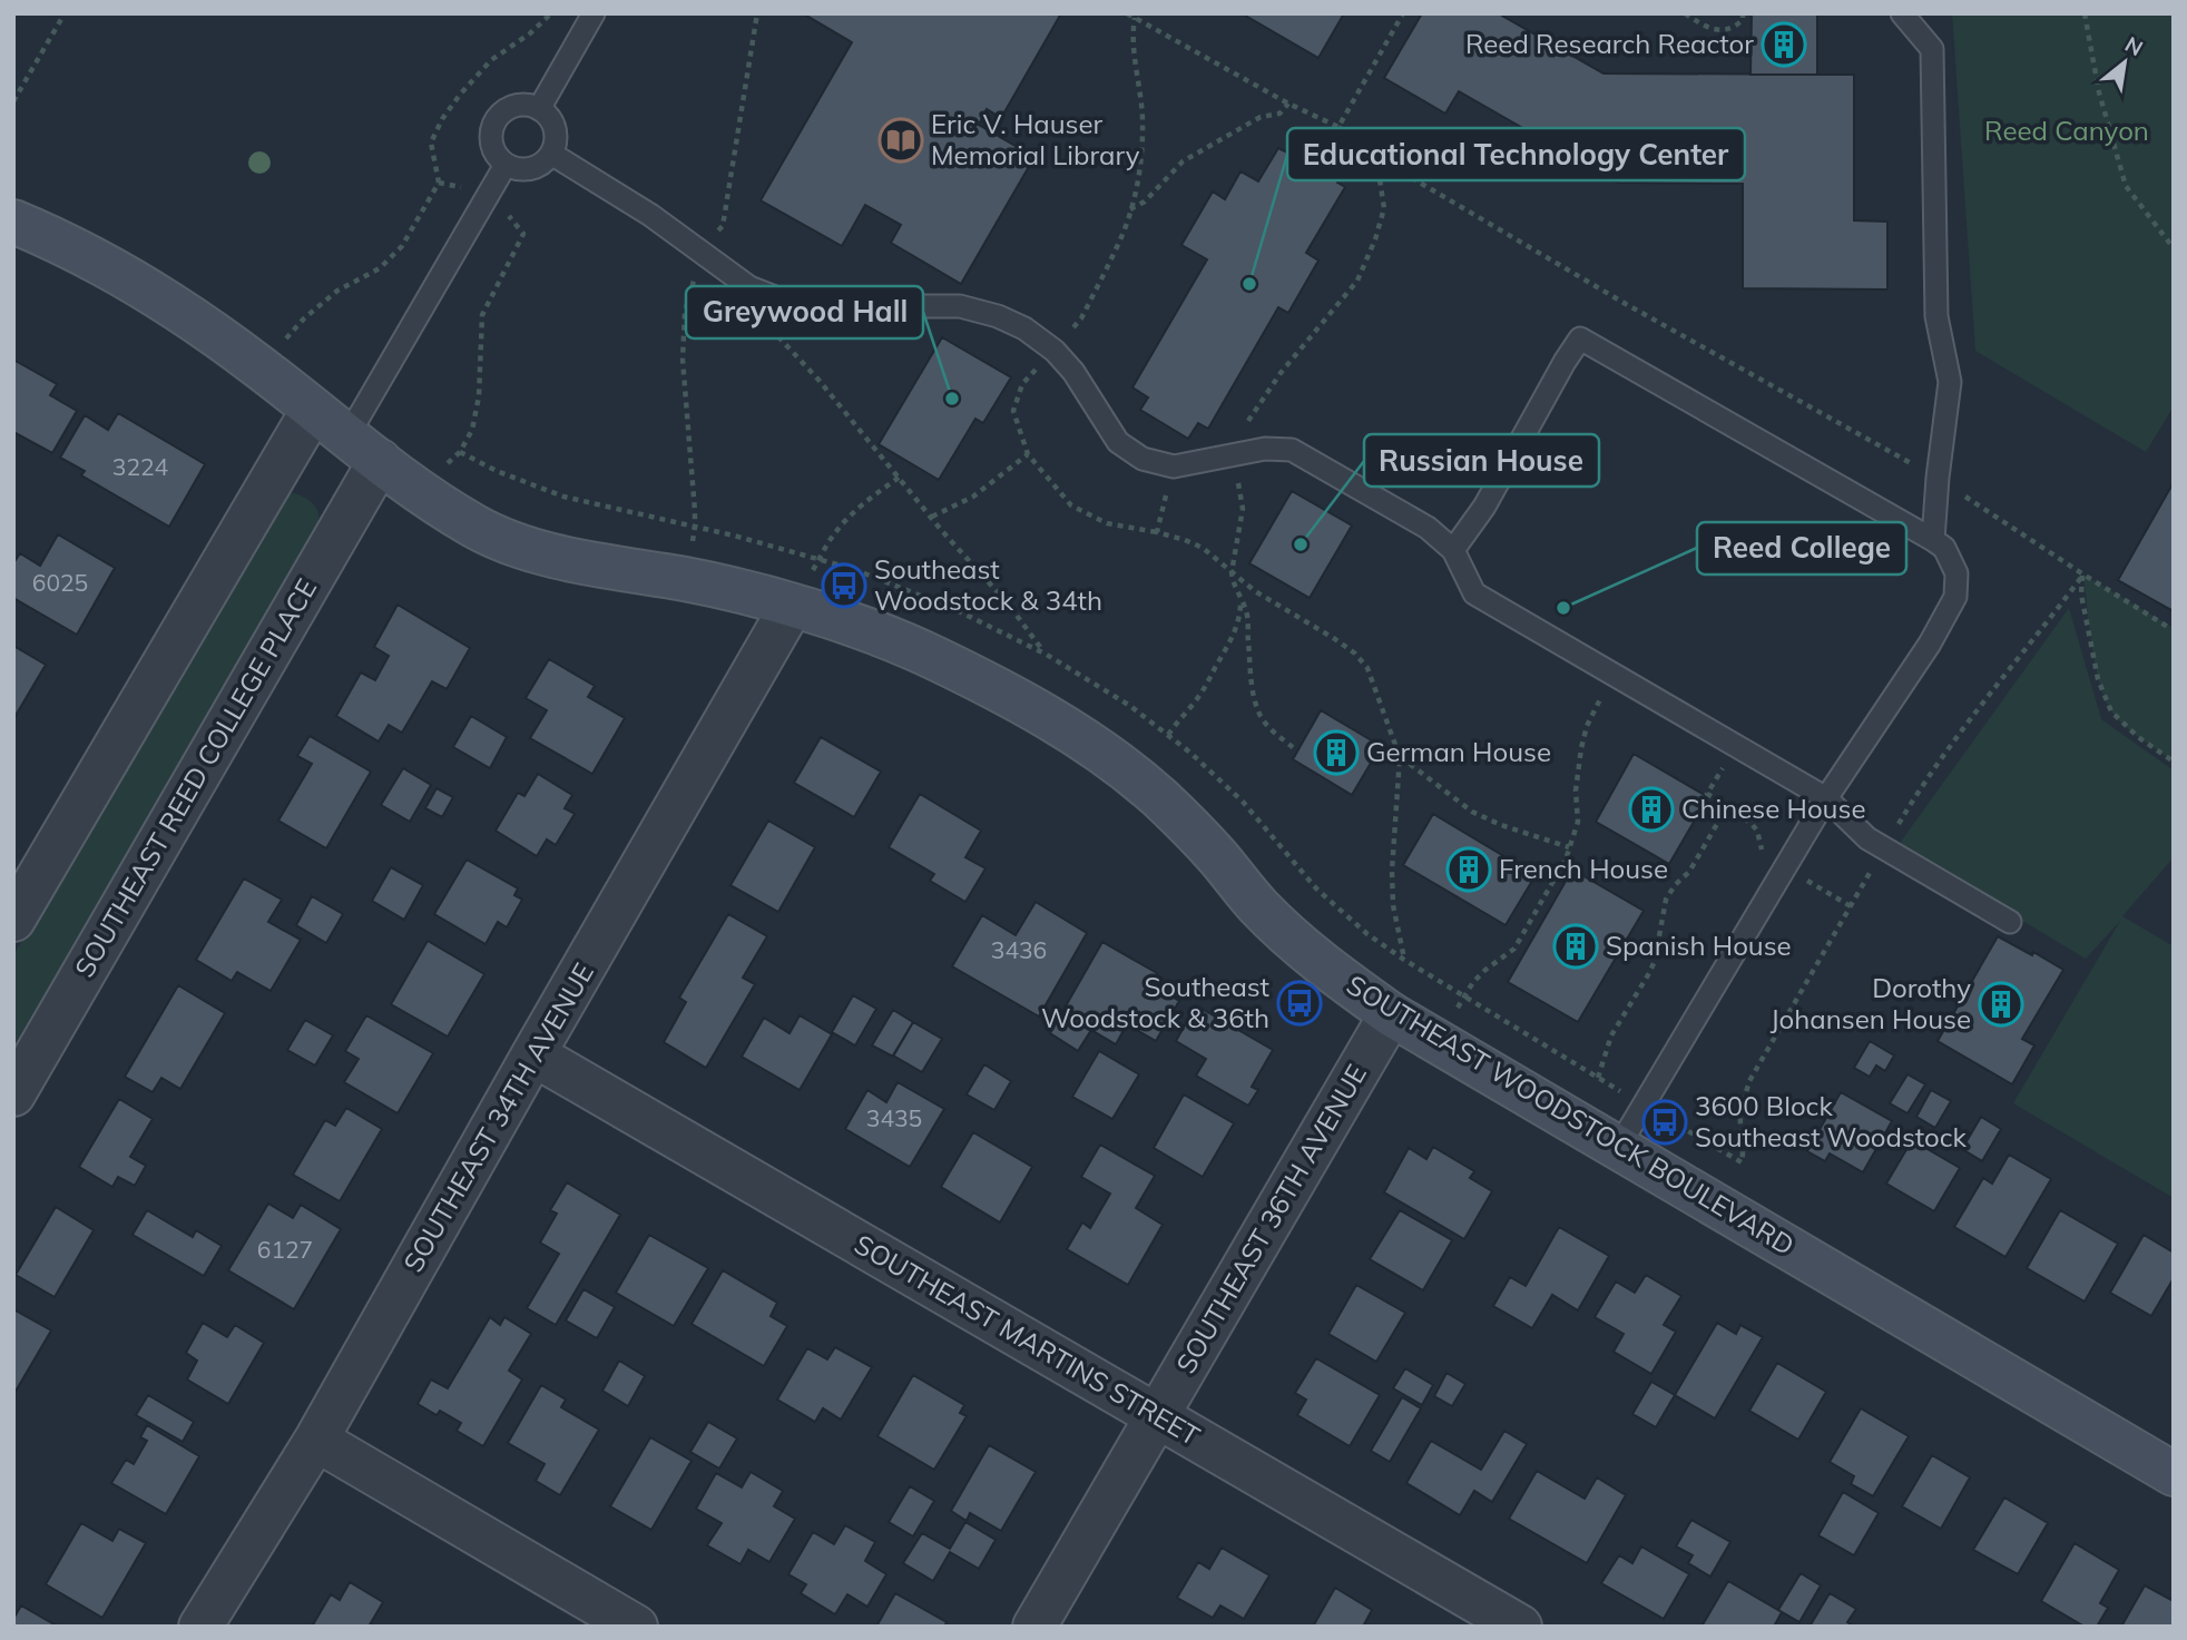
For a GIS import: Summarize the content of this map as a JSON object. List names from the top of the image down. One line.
{"streets":{"main road":["SOUTHEAST WOODSTOCK BOULEVARD"],"street":["SOUTHEAST REED COLLEGE PLACE","SOUTHEAST 34TH AVENUE","SOUTHEAST 36TH AVENUE","SOUTHEAST MARTINS STREET"]},"crossings":[["SOUTHEAST REED COLLEGE PLACE","SOUTHEAST WOODSTOCK BOULEVARD"],["SOUTHEAST WOODSTOCK BOULEVARD","SOUTHEAST 34TH AVENUE"],["SOUTHEAST WOODSTOCK BOULEVARD","SOUTHEAST 36TH AVENUE"],["SOUTHEAST 34TH AVENUE","SOUTHEAST MARTINS STREET"],["SOUTHEAST 36TH AVENUE","SOUTHEAST MARTINS STREET"]],"parks":["Reed Canyon"],"places":{"building":["Reed Research Reactor","German House","Chinese House","French House","Spanish House","Dorothy Johansen House"],"library":["Eric V. Hauser Memorial Library"],"other":["Educational Technology Center","Greywood Hall","Russian House","Reed College"],"bus stop":["Southeast Woodstock & 34th","Southeast Woodstock & 36th","3600 Block Southeast Woodstock"]},"house_numbers":["3224","6025","3436","3435","6127"],"north":"top right"}
